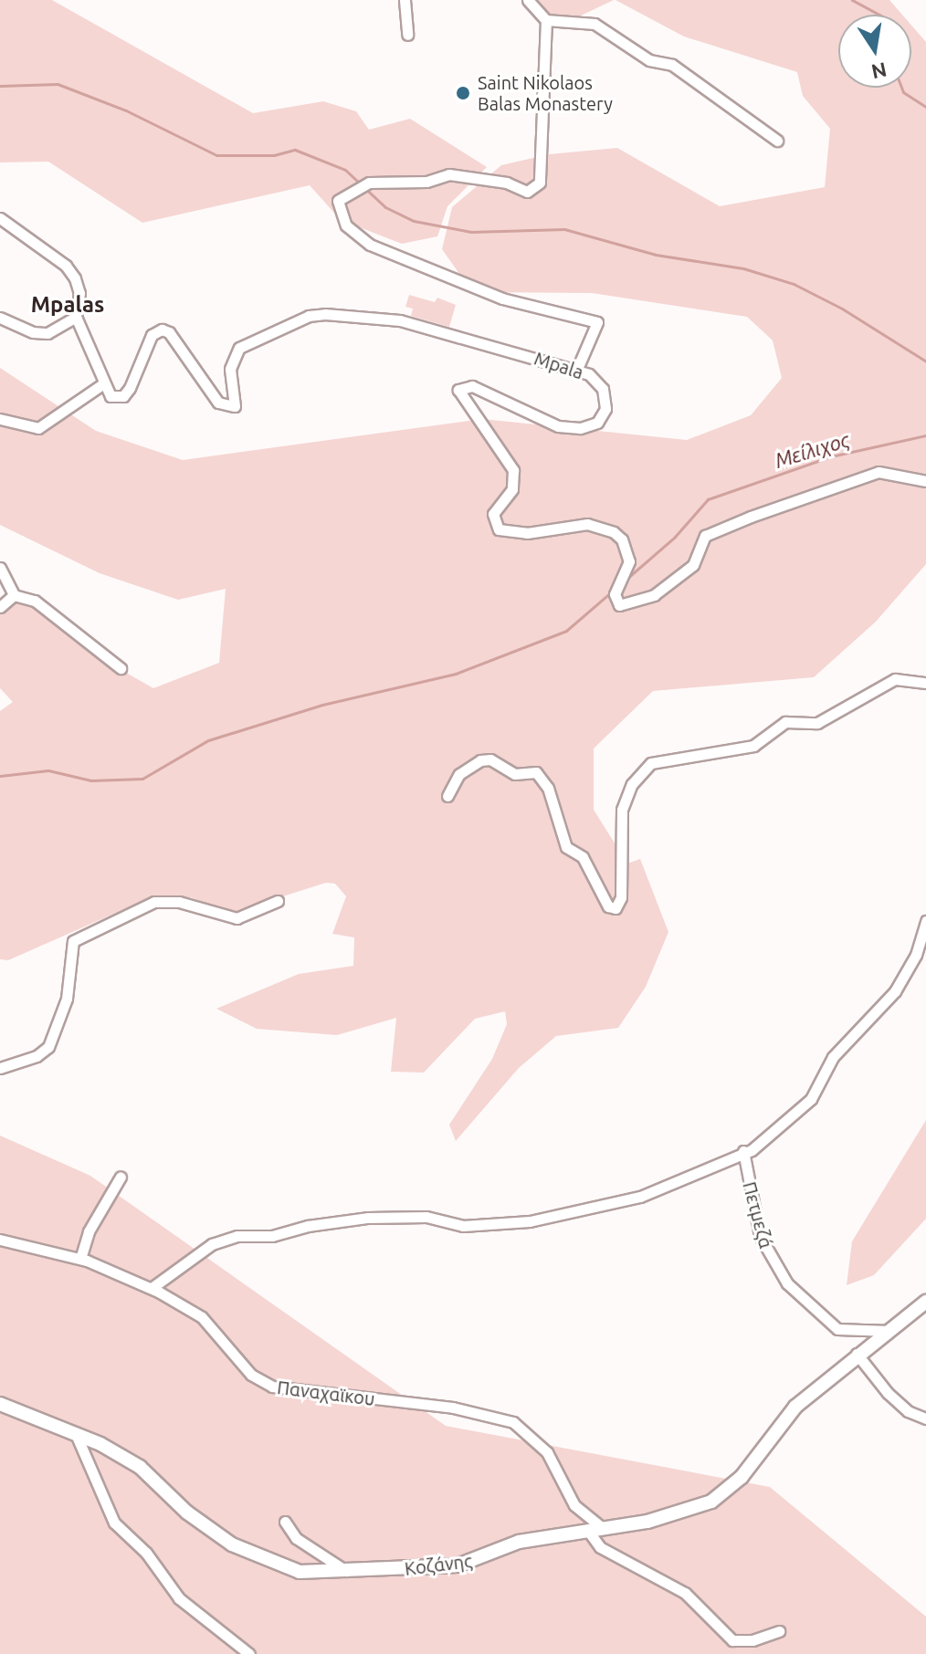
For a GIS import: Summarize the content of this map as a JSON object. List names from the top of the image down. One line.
{"streets":{"street":["Mpala","Πετμεζά","Παναχαϊκου","Κοζάνης"]},"crossings":[["Πετμεζά","Κοζάνης"],["Παναχαϊκου","Κοζάνης"]],"districts":["Mpalas"],"water":["Μείλιχος"],"places":["Saint Nikolaos Balas Monastery"],"north":"bottom"}
